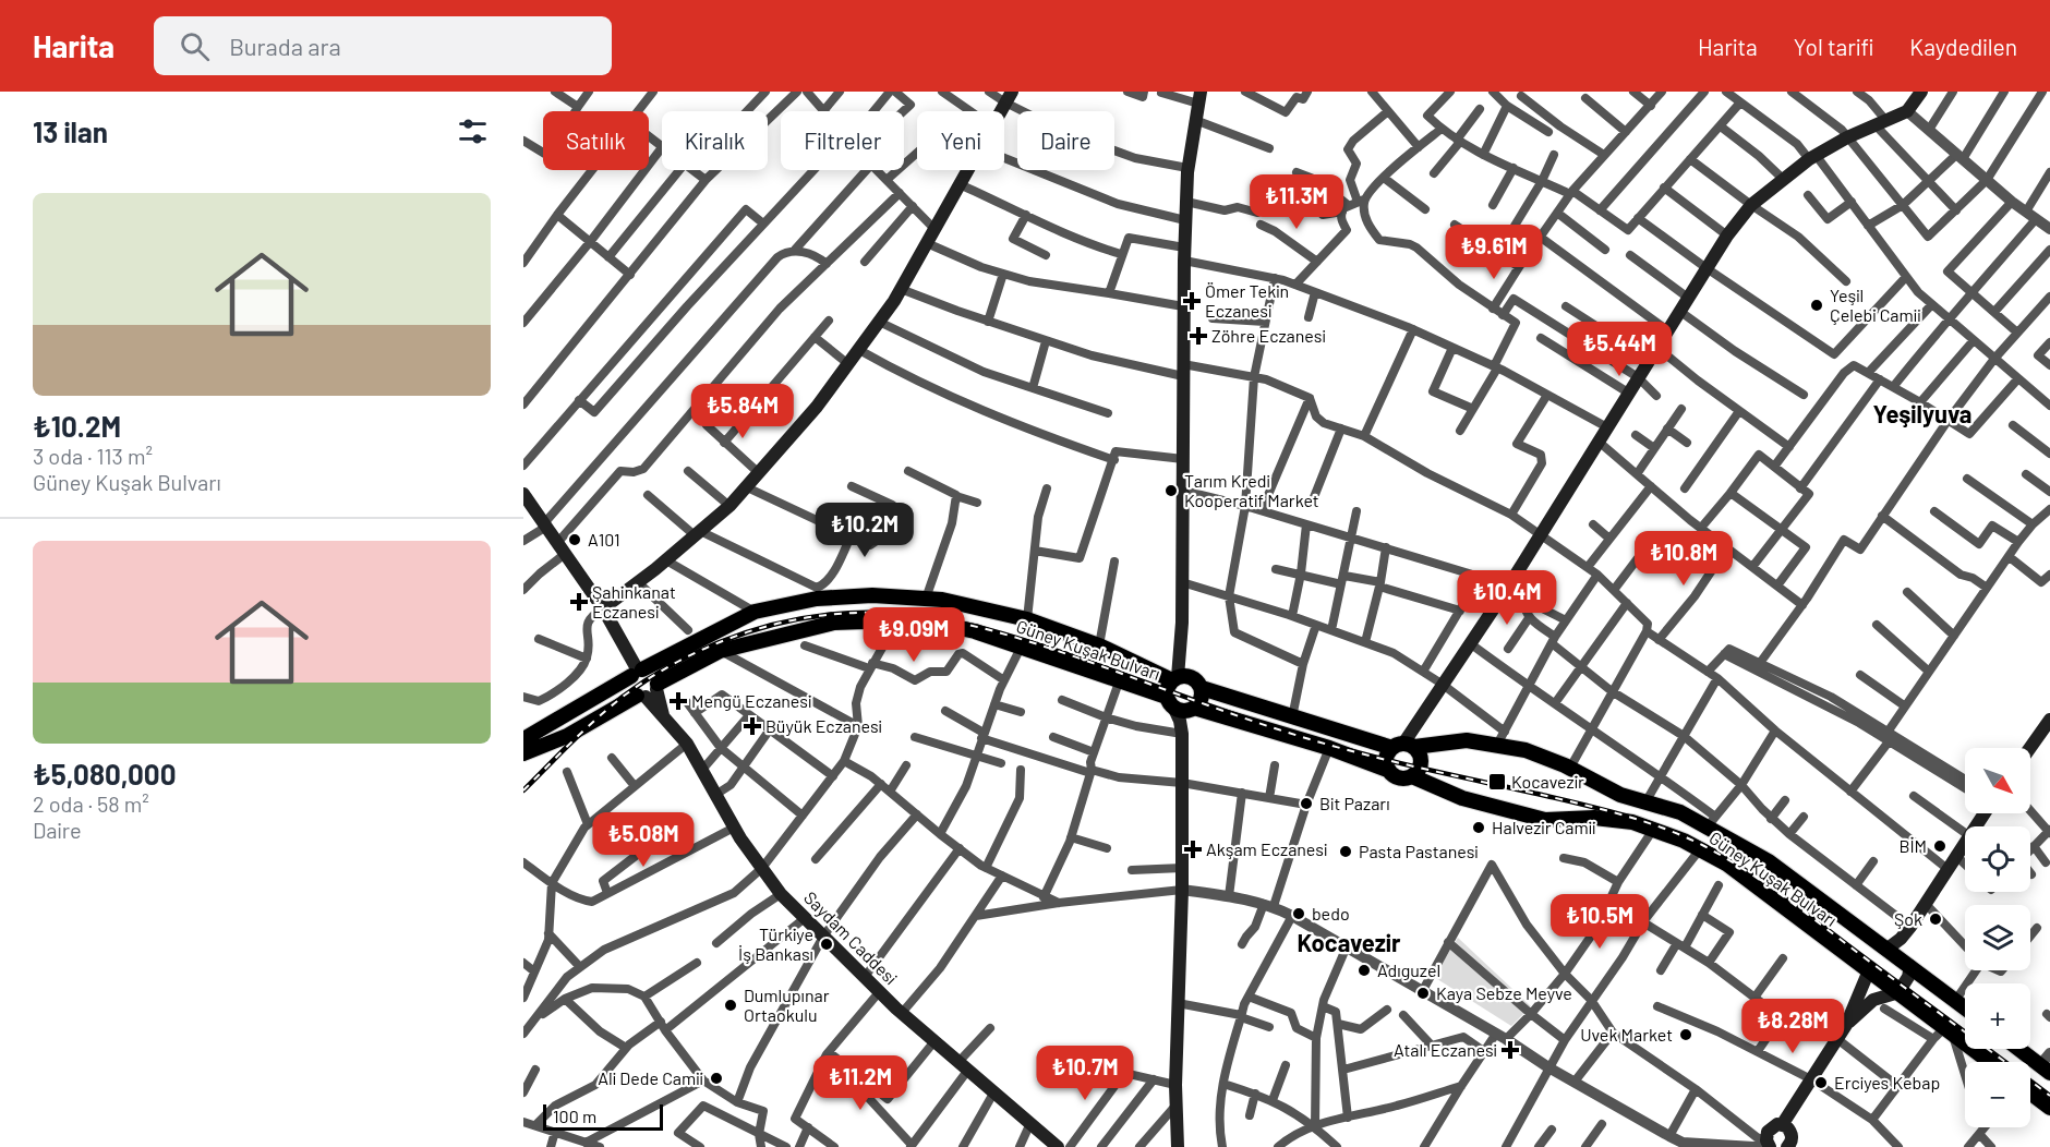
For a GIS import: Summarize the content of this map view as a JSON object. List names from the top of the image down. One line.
{"streets":{"main road":["Güney Kuşak Bulvarı","Saydam Caddesi"]},"crossings":[["Güney Kuşak Bulvarı","Saydam Caddesi"]],"districts":["Yeşilyuva","Kocavezir"],"places":{"health":["Ömer Tekin Eczanesi","Zöhre Eczanesi","Şahinkanat Eczanesi","Mengü Eczanesi","Büyük Eczanesi","Akşam Eczanesi","Atalı Eczanesi"],"other":["Yeşil Çelebi Camii","Tarım Kredi Kooperatif Market","A101","Bit Pazarı","Halvezir Camii","BİM","Pasta Pastanesi","bedo","Şok","Türkiye İş Bankası","Adıguzel","Kaya Sebze Meyve","Dumlupınar Ortaokulu","Uvek Market","Ali Dede Camii","Erciyes Kebap"],"transit":["Kocavezir"]},"scale_bar":"100 m","north":"bottom right","page":{"header":"Harita","search":"Burada ara","nav":["Harita","Yol tarifi","Kaydedilen"],"heading":"13 ilan","chip":["Satılık","Kiralık","Filtreler","Yeni","Daire"],"list":[{"name":"₺10.2M","note":"3 oda · 113 m² · Güney Kuşak Bulvarı"},{"name":"₺5,080,000","note":"2 oda · 58 m² · Daire"}],"price":["₺11.3M","₺9.61M","₺5.44M","₺5.84M","₺10.2M","₺10.8M","₺10.4M","₺9.09M","₺5.08M","₺10.5M","₺8.28M","₺10.7M","₺11.2M"],"map_buttons":["+","−"],"scale":"100 m"}}
